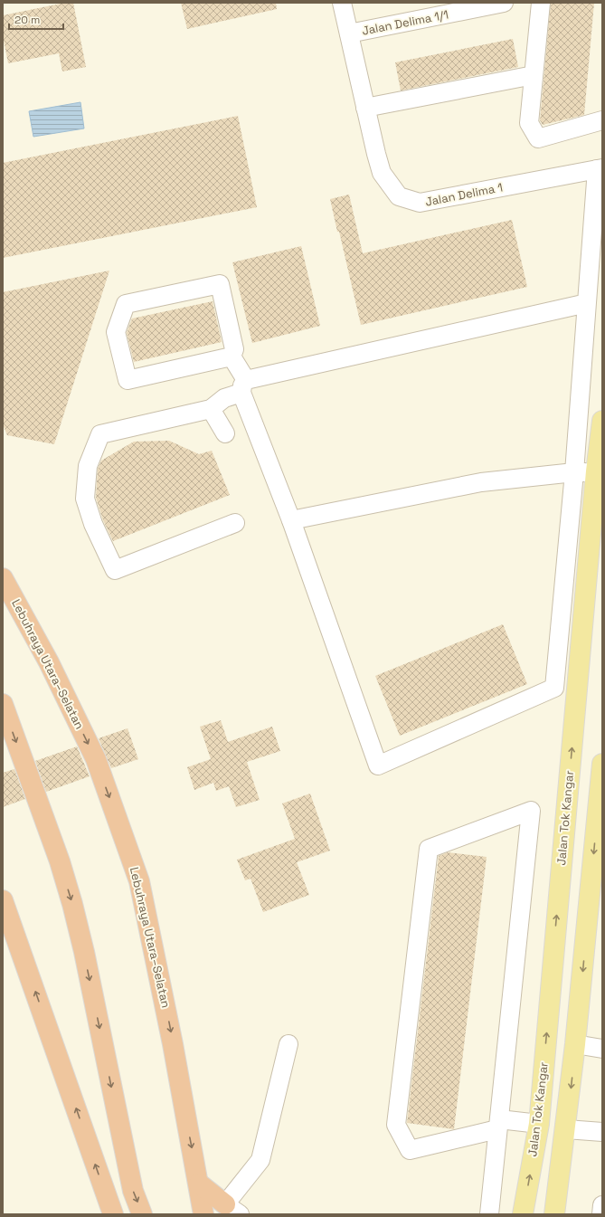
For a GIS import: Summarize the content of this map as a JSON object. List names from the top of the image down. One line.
{"streets":{"highway":["Lebuhraya Utara–Selatan"],"main road":["Jalan Tok Kangar"],"street":["Jalan Delima 1/1","Jalan Delima 1"]},"crossings":[["Jalan Delima 1/1","Jalan Delima 1"]],"scale_bar":"20 m"}
